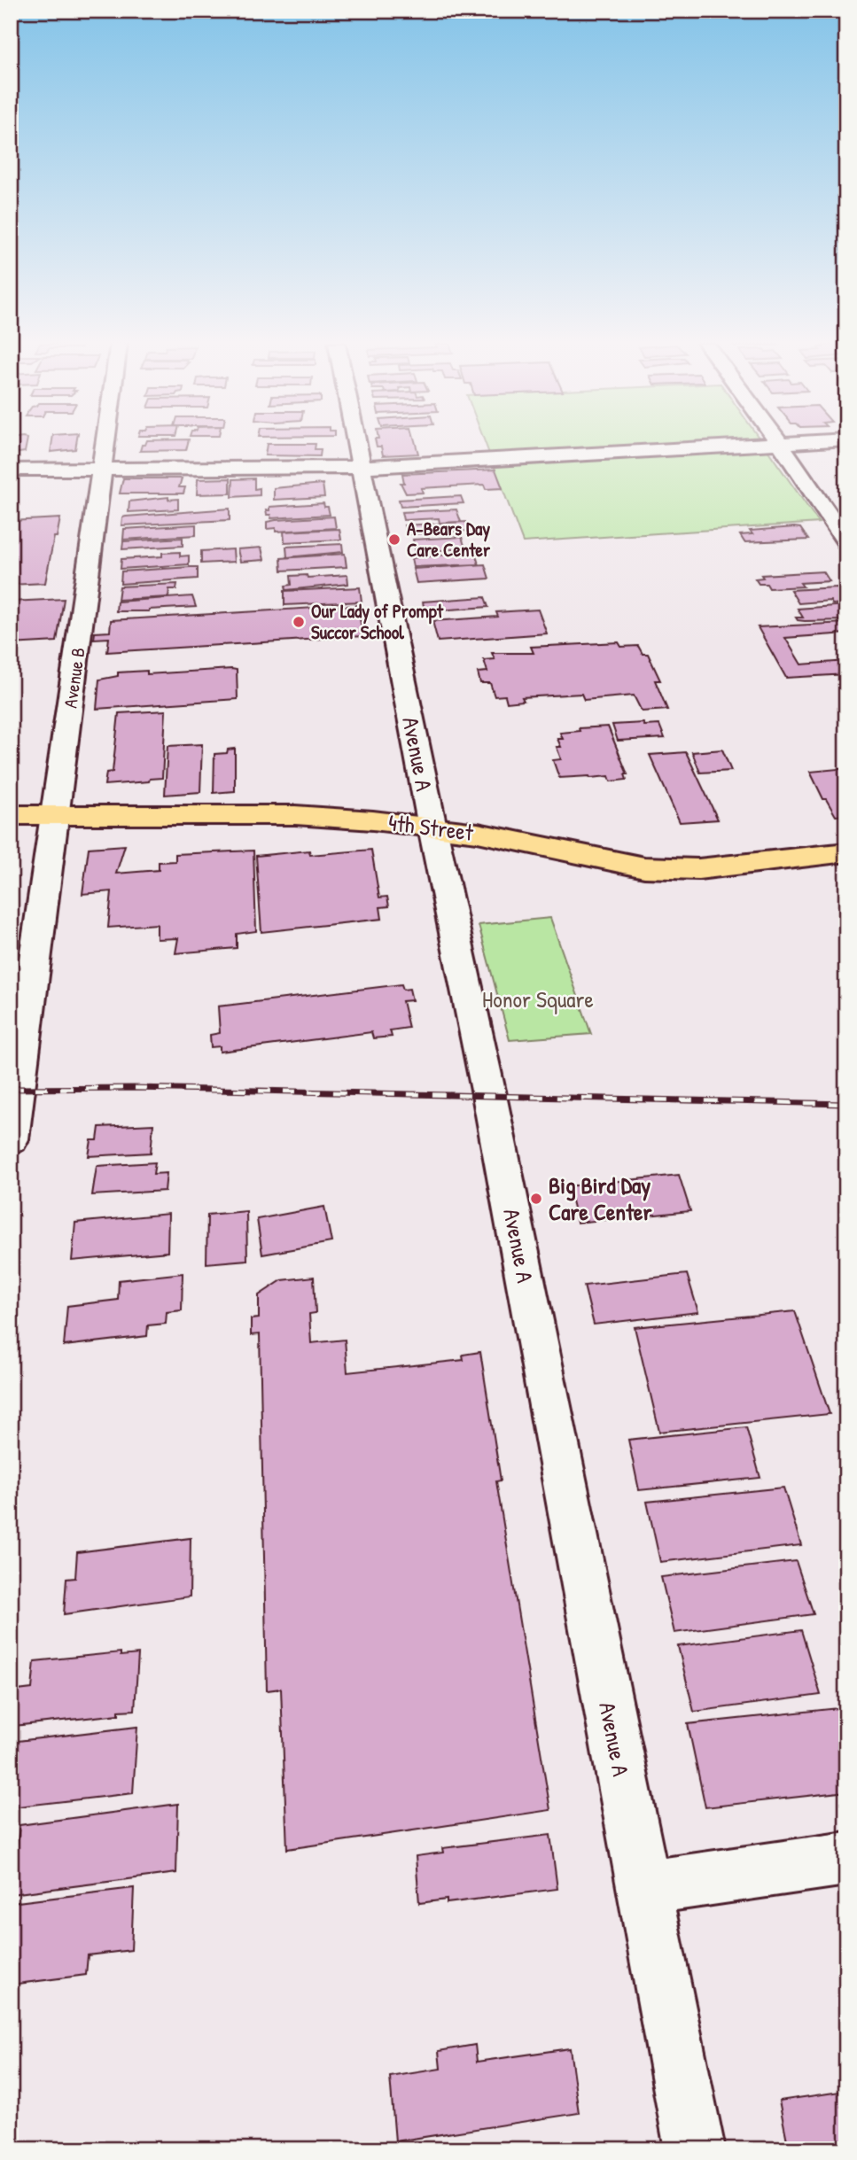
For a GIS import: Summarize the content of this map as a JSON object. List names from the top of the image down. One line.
{"streets":{"main road":["4th Street"],"street":["Avenue B","Avenue A"]},"crossings":[["Avenue B","4th Street"],["Avenue A","4th Street"]],"parks":["Honor Square"],"places":["A-Bears Day Care Center","Our Lady of Prompt Succor School","Big Bird Day Care Center"]}
